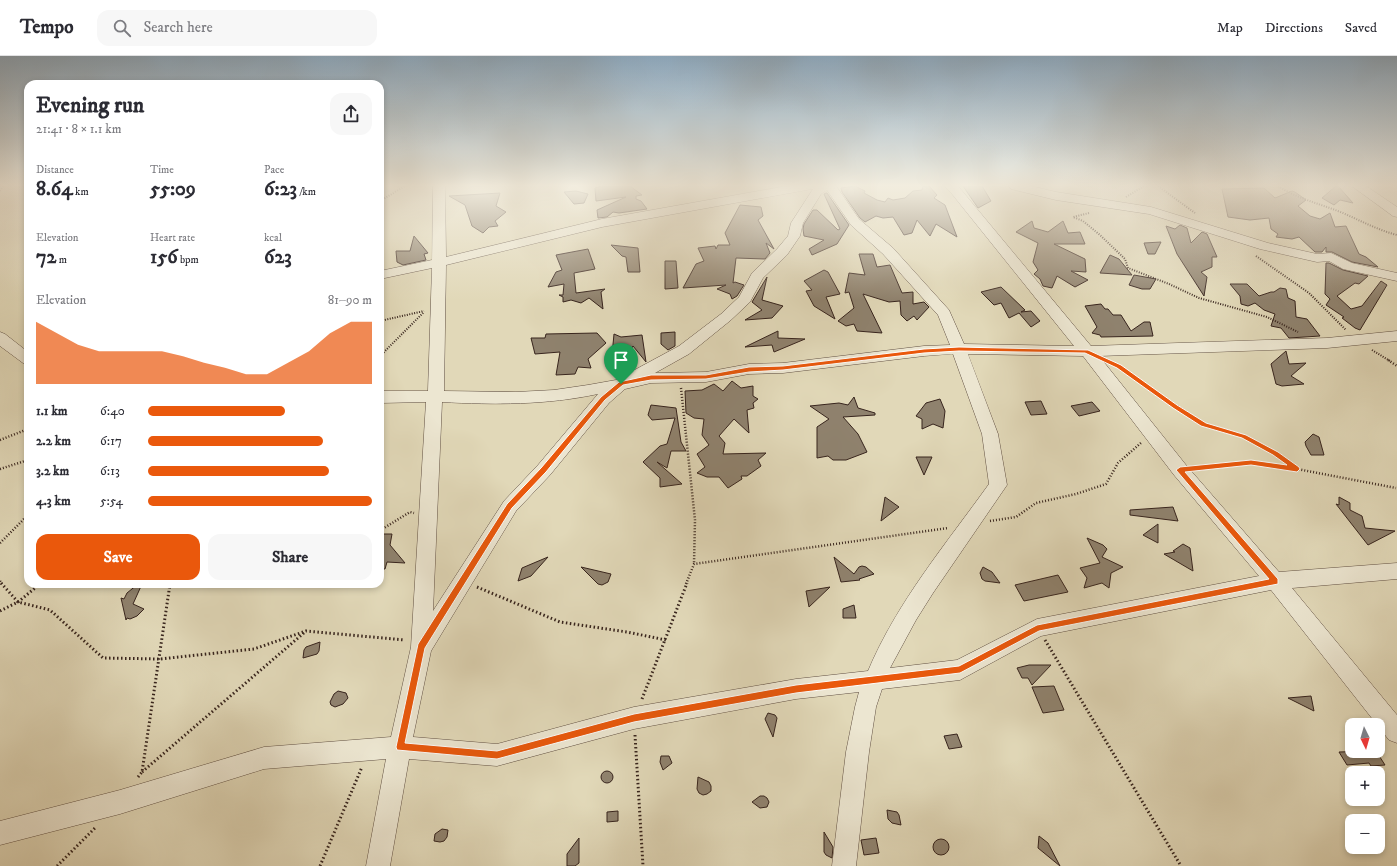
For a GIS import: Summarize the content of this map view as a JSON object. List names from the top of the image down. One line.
{"north":"bottom","page":{"header":"Tempo","search":"Search here","nav":["Map","Directions","Saved"],"heading":["Evening run","21:41 · 8 × 1.1 km"],"stats":[["Distance","8.64 km"],["Time","55:09"],["Pace","6:23 /km"],["Elevation","72 m"],["Heart rate","156 bpm"],["kcal","623"]],"chart":["Elevation","81–90 m"],"list":[{"name":"1.1 km","note":"6:40"},{"name":"2.2 km","note":"6:17"},{"name":"3.2 km","note":"6:13"},{"name":"4.3 km","note":"5:54"}],"buttons":["Save","Share"],"map_buttons":["+","−"]}}
